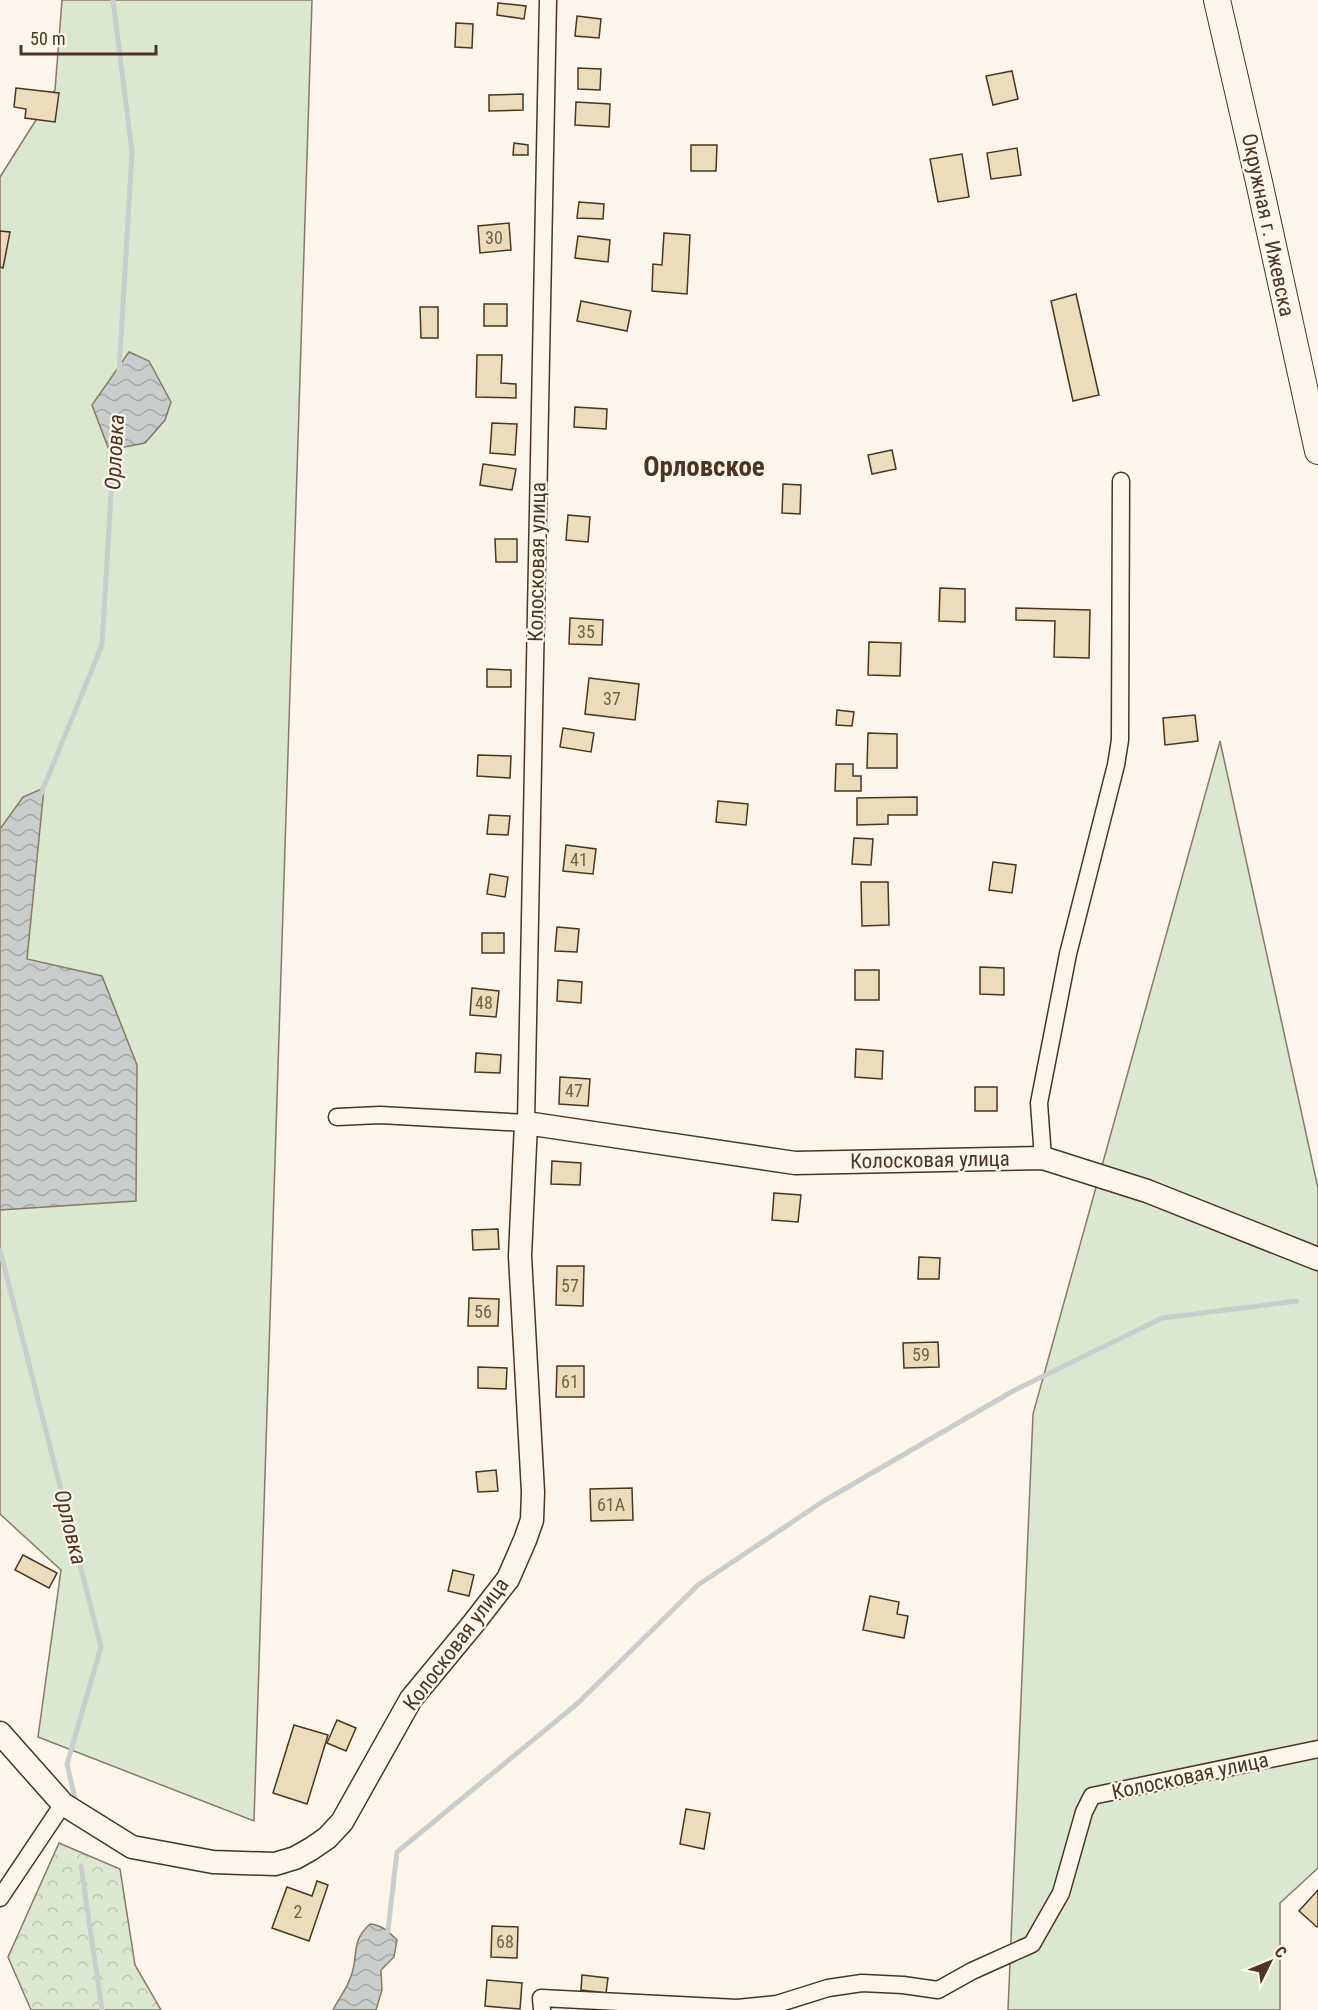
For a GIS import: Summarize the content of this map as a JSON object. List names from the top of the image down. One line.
{"streets":{"main road":["Окружная г. Ижевска"],"street":["Колосковая улица"]},"districts":["Орловское"],"water":["Орловка"],"house_numbers":["30","35","37","41","48","47","57","56","59","61","61А","2","68"],"scale_bar":"50 m","north":"top right"}
